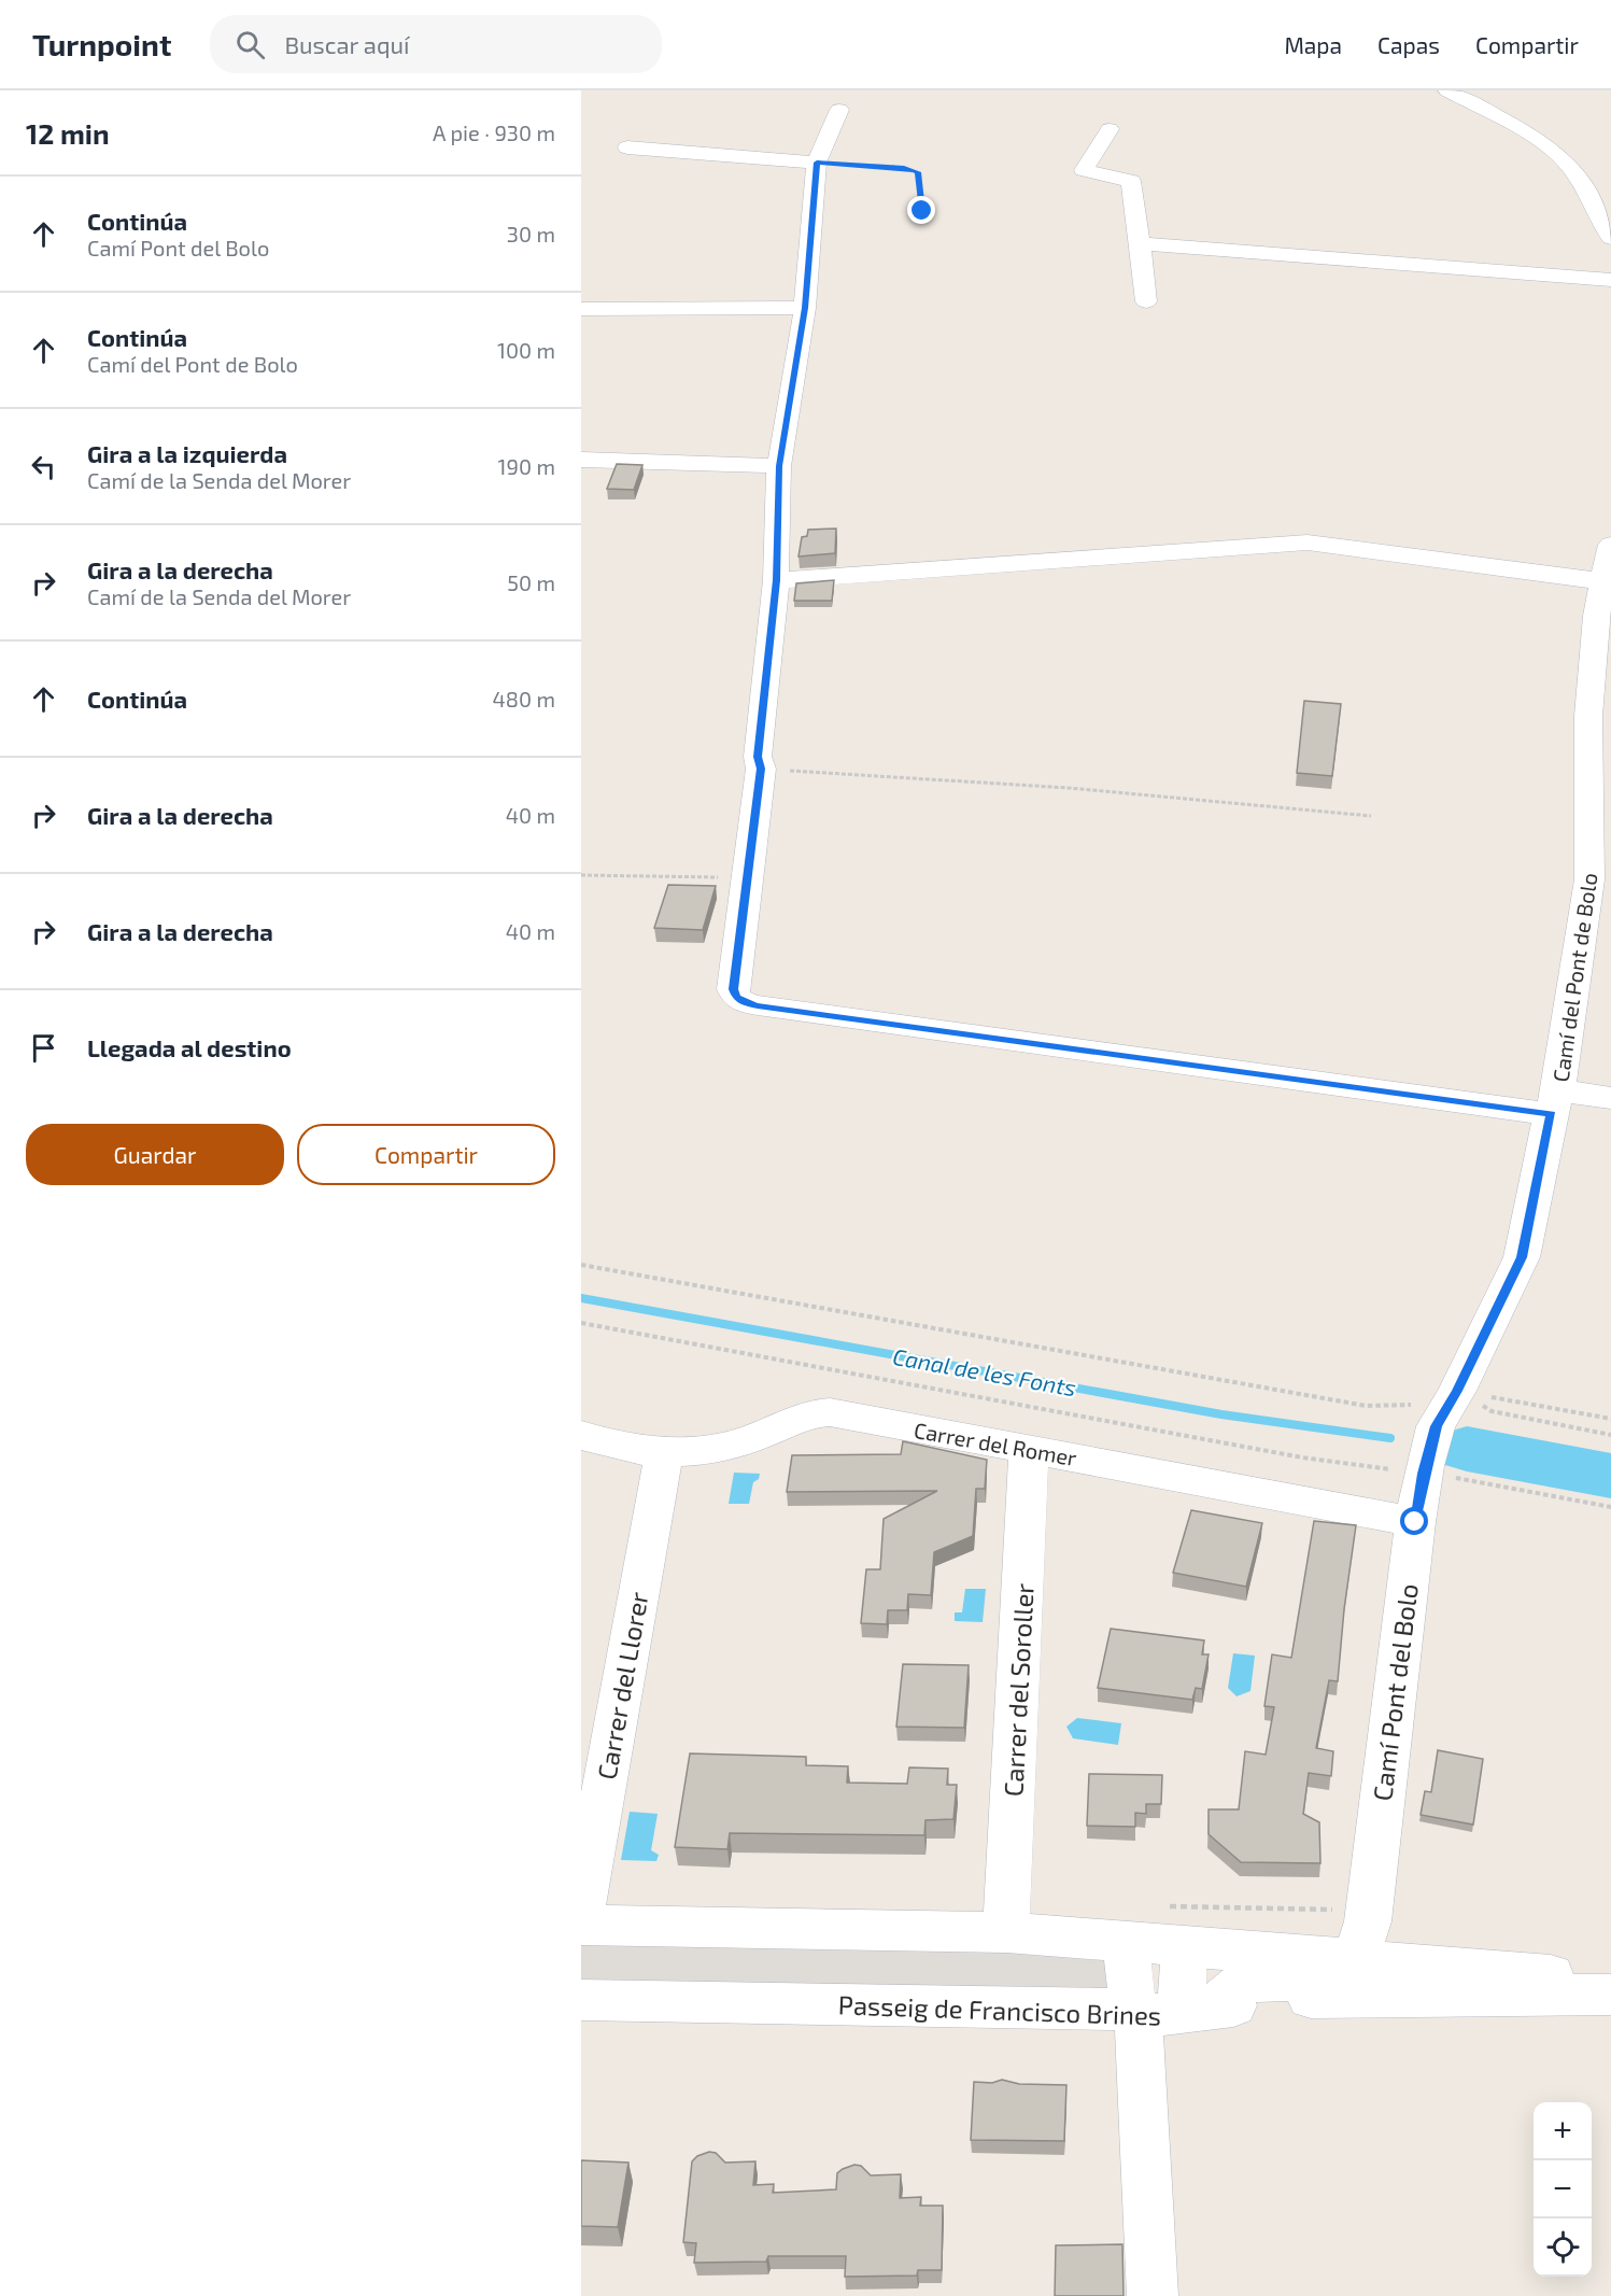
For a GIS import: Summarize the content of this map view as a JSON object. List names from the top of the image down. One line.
{"streets":{"street":["Camí del Pont de Bolo","Carrer del Romer","Carrer del Llorer","Carrer del Soroller","Camí Pont del Bolo","Passeig de Francisco Brines"]},"crossings":[["Camí del Pont de Bolo","Camí Pont del Bolo"],["Carrer del Romer","Carrer del Llorer"],["Carrer del Romer","Carrer del Soroller"],["Carrer del Romer","Camí Pont del Bolo"]],"water":["Canal de les Fonts"],"page":{"header":"Turnpoint","search":"Buscar aquí","nav":["Mapa","Capas","Compartir"],"heading":["12 min","A pie · 930 m"],"list":[["Continúa","Camí Pont del Bolo","30 m"],["Continúa","Camí del Pont de Bolo","100 m"],["Gira a la izquierda","Camí de la Senda del Morer","190 m"],["Gira a la derecha","Camí de la Senda del Morer","50 m"],["Continúa","480 m"],["Gira a la derecha","40 m"],["Gira a la derecha","40 m"],"Llegada al destino"],"buttons":["Guardar","Compartir"],"map_buttons":["+","−"]}}
